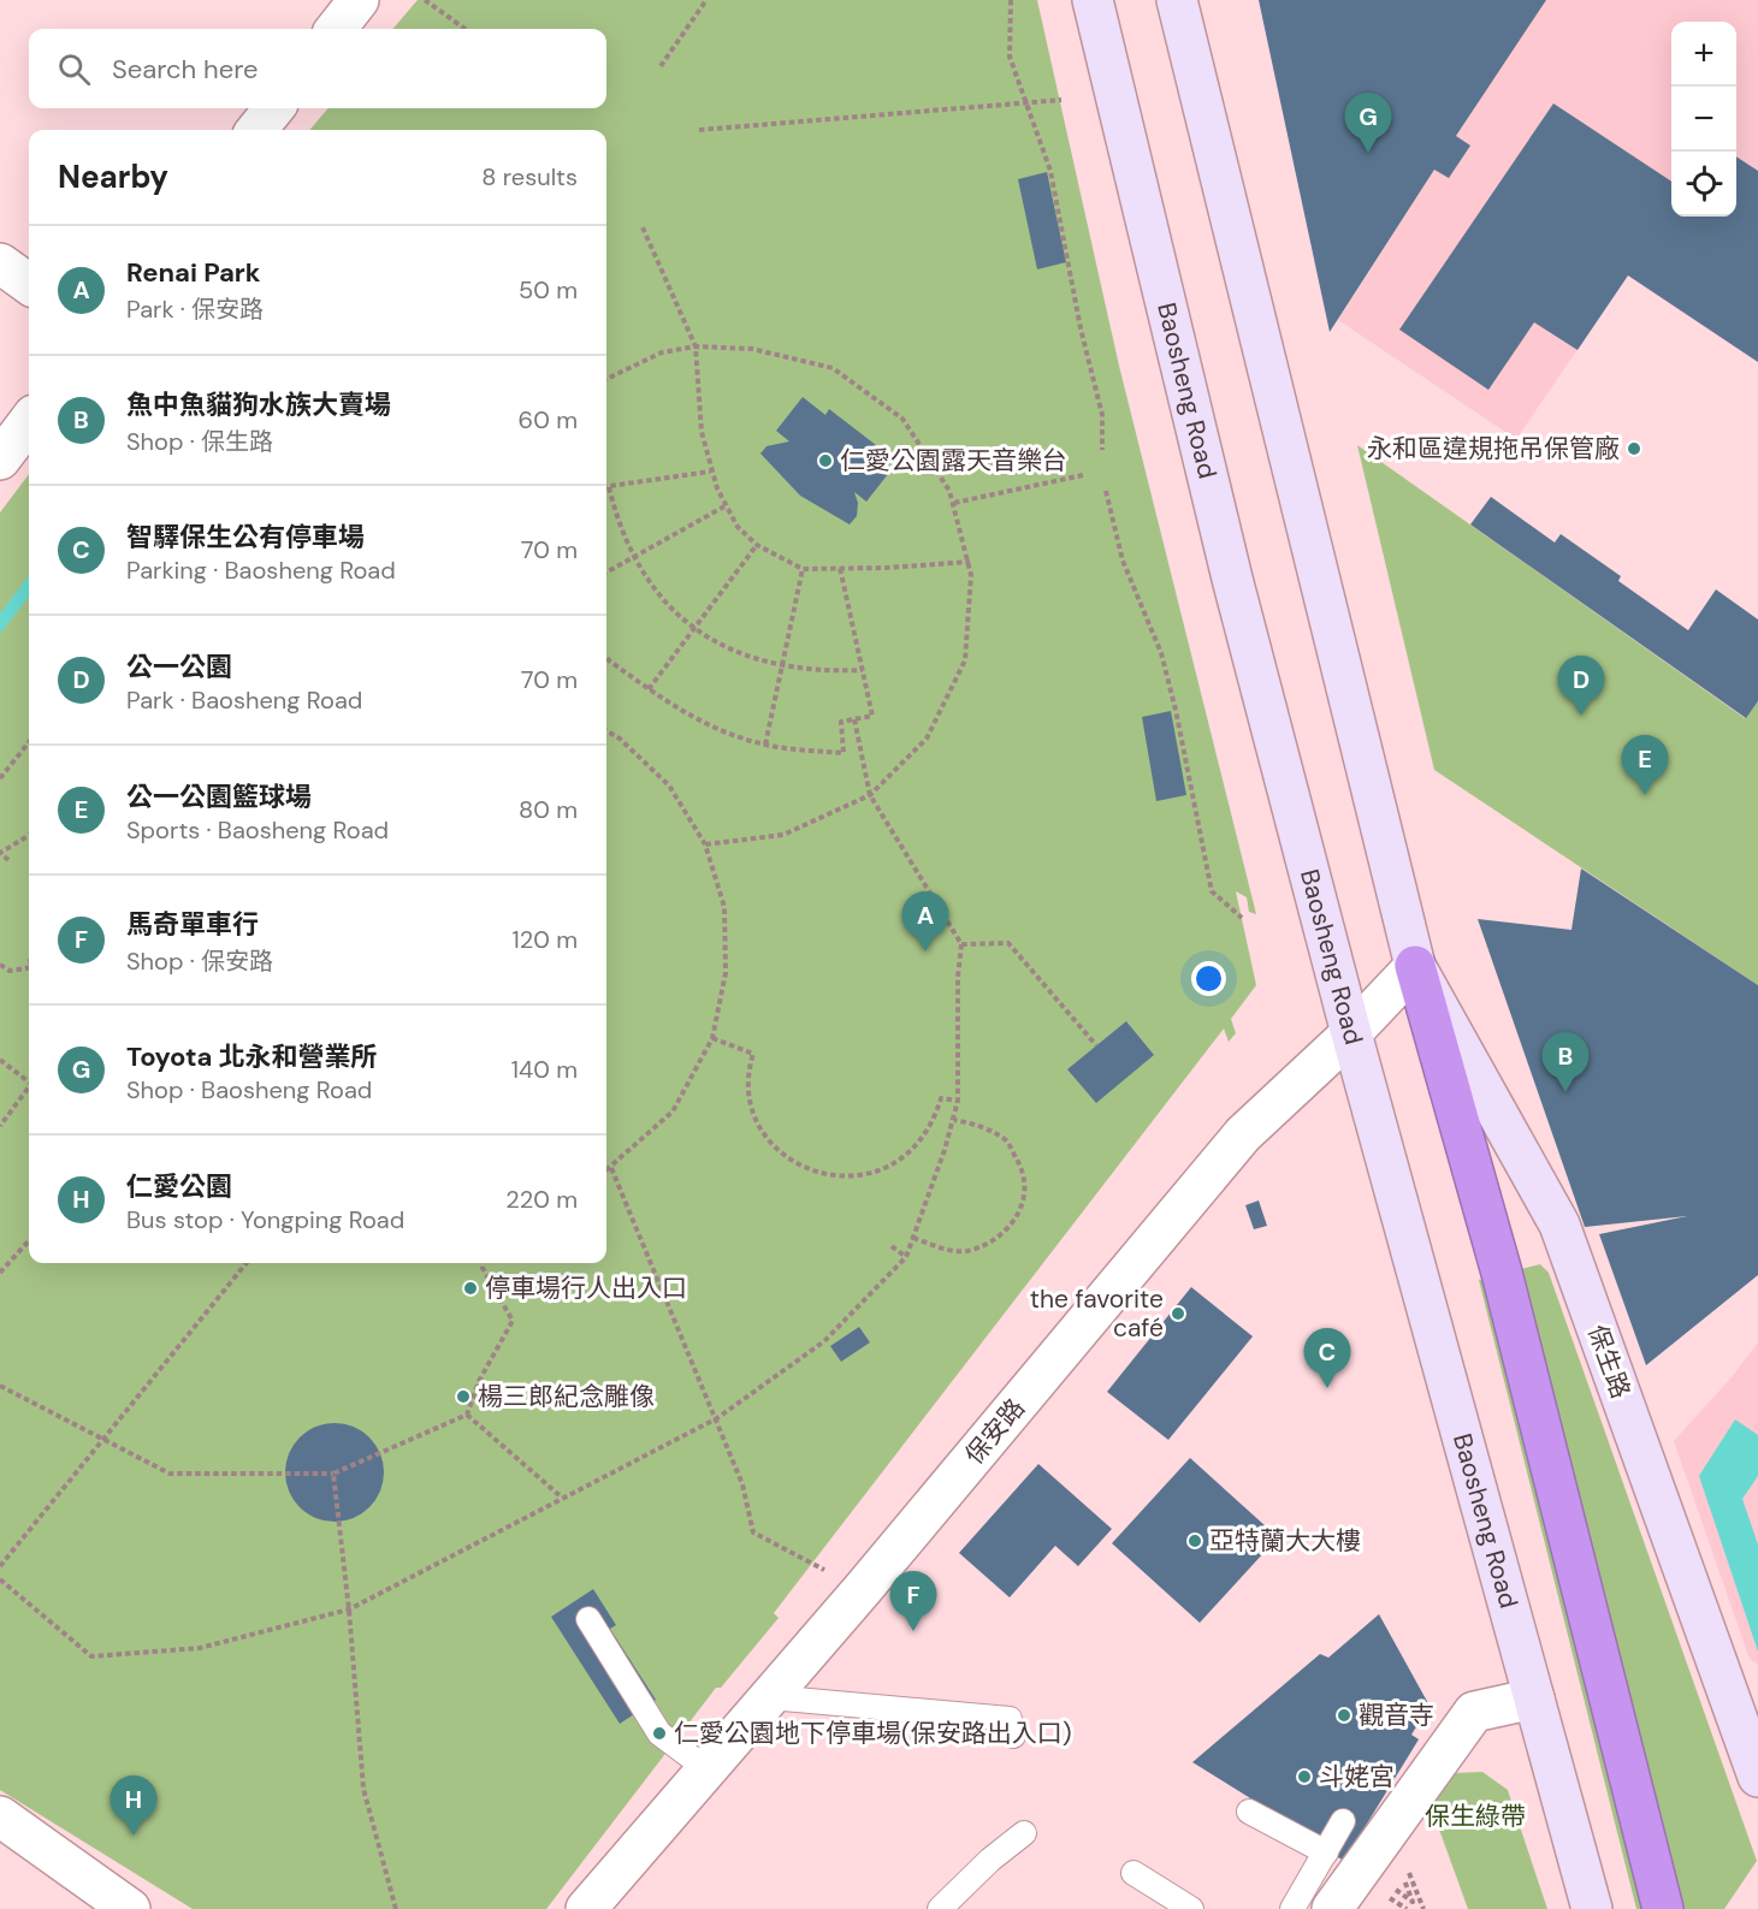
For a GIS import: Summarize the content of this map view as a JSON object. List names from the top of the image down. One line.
{"streets":{"street":["Baosheng Road","保生路","保安路"]},"crossings":[["Baosheng Road","保安路"],["保生路","保安路"]],"parks":["保生綠帶"],"places":["永和區違規拖吊保管廠","仁愛公園露天音樂台","停車場行人出入口","the favorite café","楊三郎紀念雕像","亞特蘭大大樓","觀音寺","仁愛公園地下停車場(保安路出入口)","斗姥宮"],"page":{"map_buttons":["+","−"],"search":"Search here","pins":["G","D","E","A","B","C","F","H"],"heading":["Nearby","8 results"],"list":[{"mark":"A","name":"Renai Park","note":"Park · 保安路","value":"50 m"},{"mark":"B","name":"魚中魚貓狗水族大賣場","note":"Shop · 保生路","value":"60 m"},{"mark":"C","name":"智驛保生公有停車場","note":"Parking · Baosheng Road","value":"70 m"},{"mark":"D","name":"公一公園","note":"Park · Baosheng Road","value":"70 m"},{"mark":"E","name":"公一公園籃球場","note":"Sports · Baosheng Road","value":"80 m"},{"mark":"F","name":"馬奇單車行","note":"Shop · 保安路","value":"120 m"},{"mark":"G","name":"Toyota 北永和營業所","note":"Shop · Baosheng Road","value":"140 m"},{"mark":"H","name":"仁愛公園","note":"Bus stop · Yongping Road","value":"220 m"}]}}
